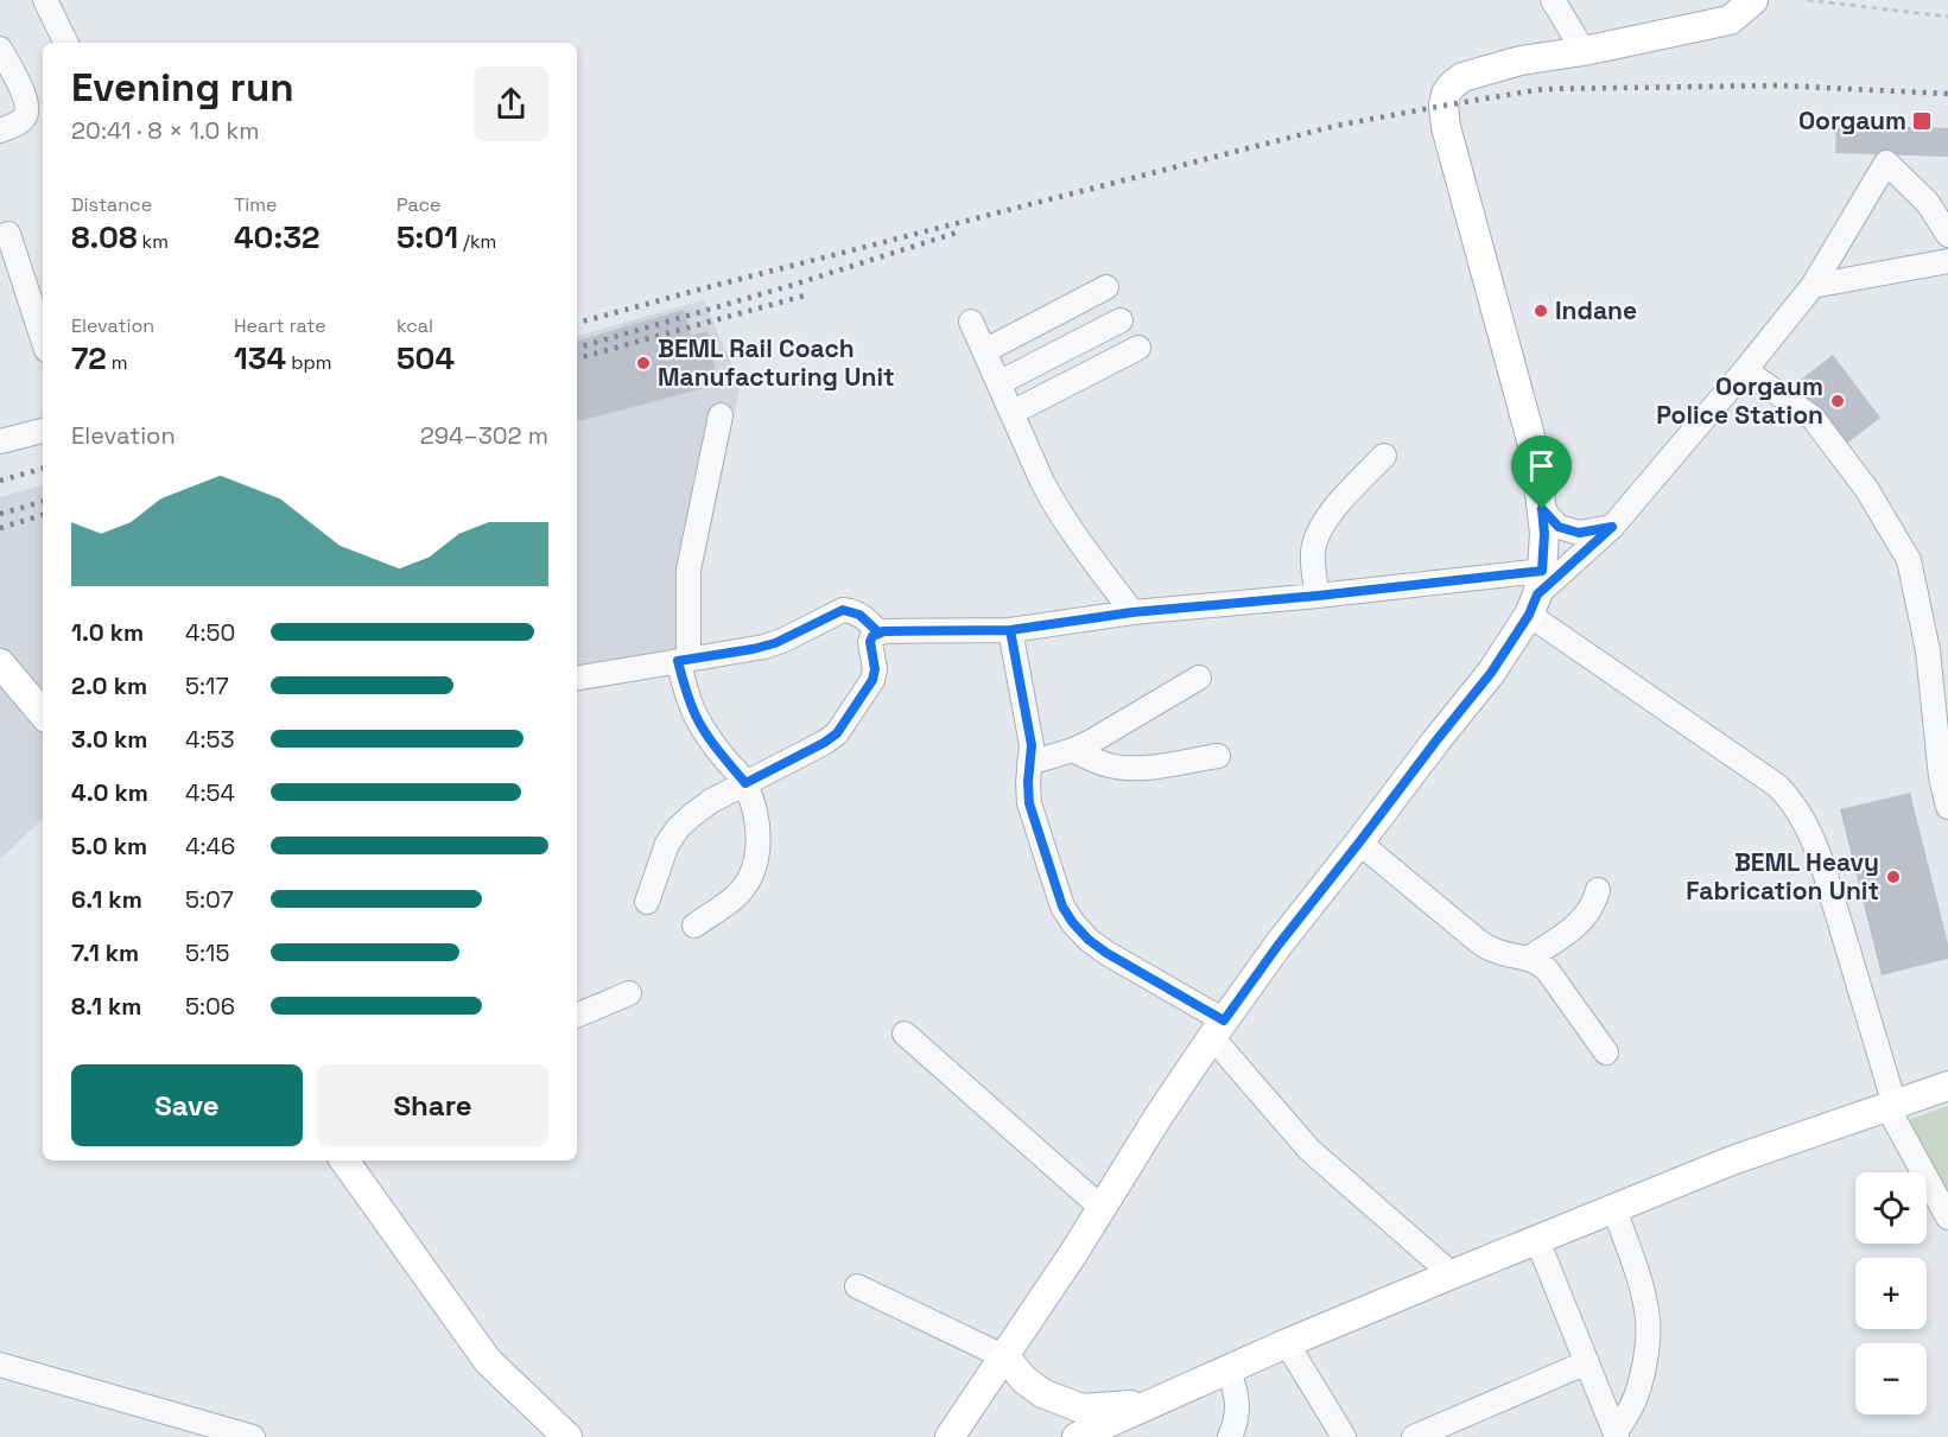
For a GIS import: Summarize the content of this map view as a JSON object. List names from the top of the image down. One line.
{"places":{"transit":["Oorgaum"],"other":["Indane","BEML Rail Coach Manufacturing Unit","Oorgaum Police Station","BEML Heavy Fabrication Unit"]},"page":{"heading":["Evening run","20:41 · 8 × 1.0 km"],"stats":[["Distance","8.08 km"],["Time","40:32"],["Pace","5:01 /km"],["Elevation","72 m"],["Heart rate","134 bpm"],["kcal","504"]],"chart":["Elevation","294–302 m"],"list":[{"name":"1.0 km","note":"4:50"},{"name":"2.0 km","note":"5:17"},{"name":"3.0 km","note":"4:53"},{"name":"4.0 km","note":"4:54"},{"name":"5.0 km","note":"4:46"},{"name":"6.1 km","note":"5:07"},{"name":"7.1 km","note":"5:15"},{"name":"8.1 km","note":"5:06"}],"buttons":["Save","Share"],"map_buttons":["+","−"]}}
